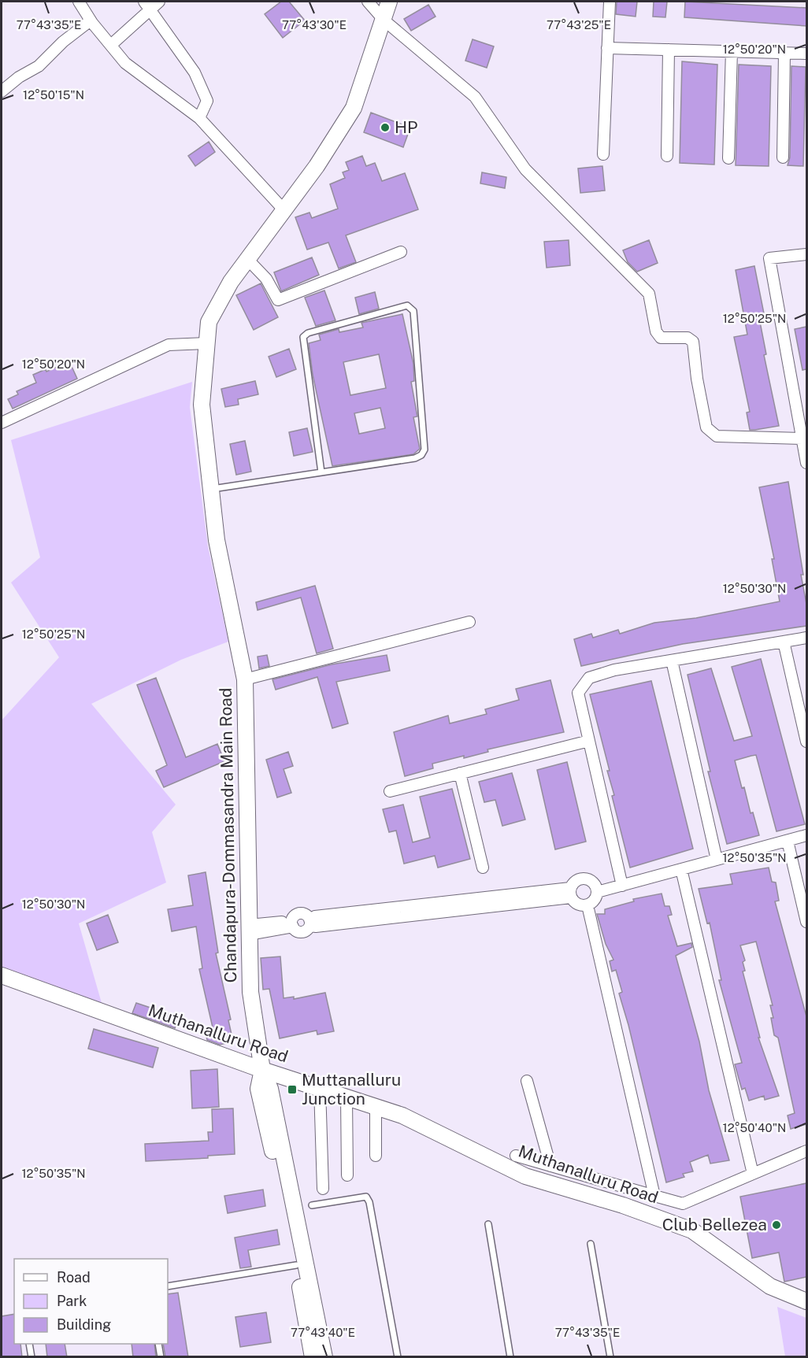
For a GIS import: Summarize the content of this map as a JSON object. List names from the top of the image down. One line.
{"streets":{"main road":["Chandapura-Dommasandra Main Road","Muthanalluru Road"]},"crossings":[["Chandapura-Dommasandra Main Road","Muthanalluru Road"]],"places":{"other":["HP","Club Bellezea"],"transit":["Muttanalluru Junction"]},"legend":["Road","Park","Building"],"coordinates":["77°43'35\"E","77°43'30\"E","77°43'25\"E","12°50'20\"N","12°50'15\"N","12°50'25\"N","12°50'30\"N","12°50'35\"N","12°50'40\"N","77°43'40\"E"]}
